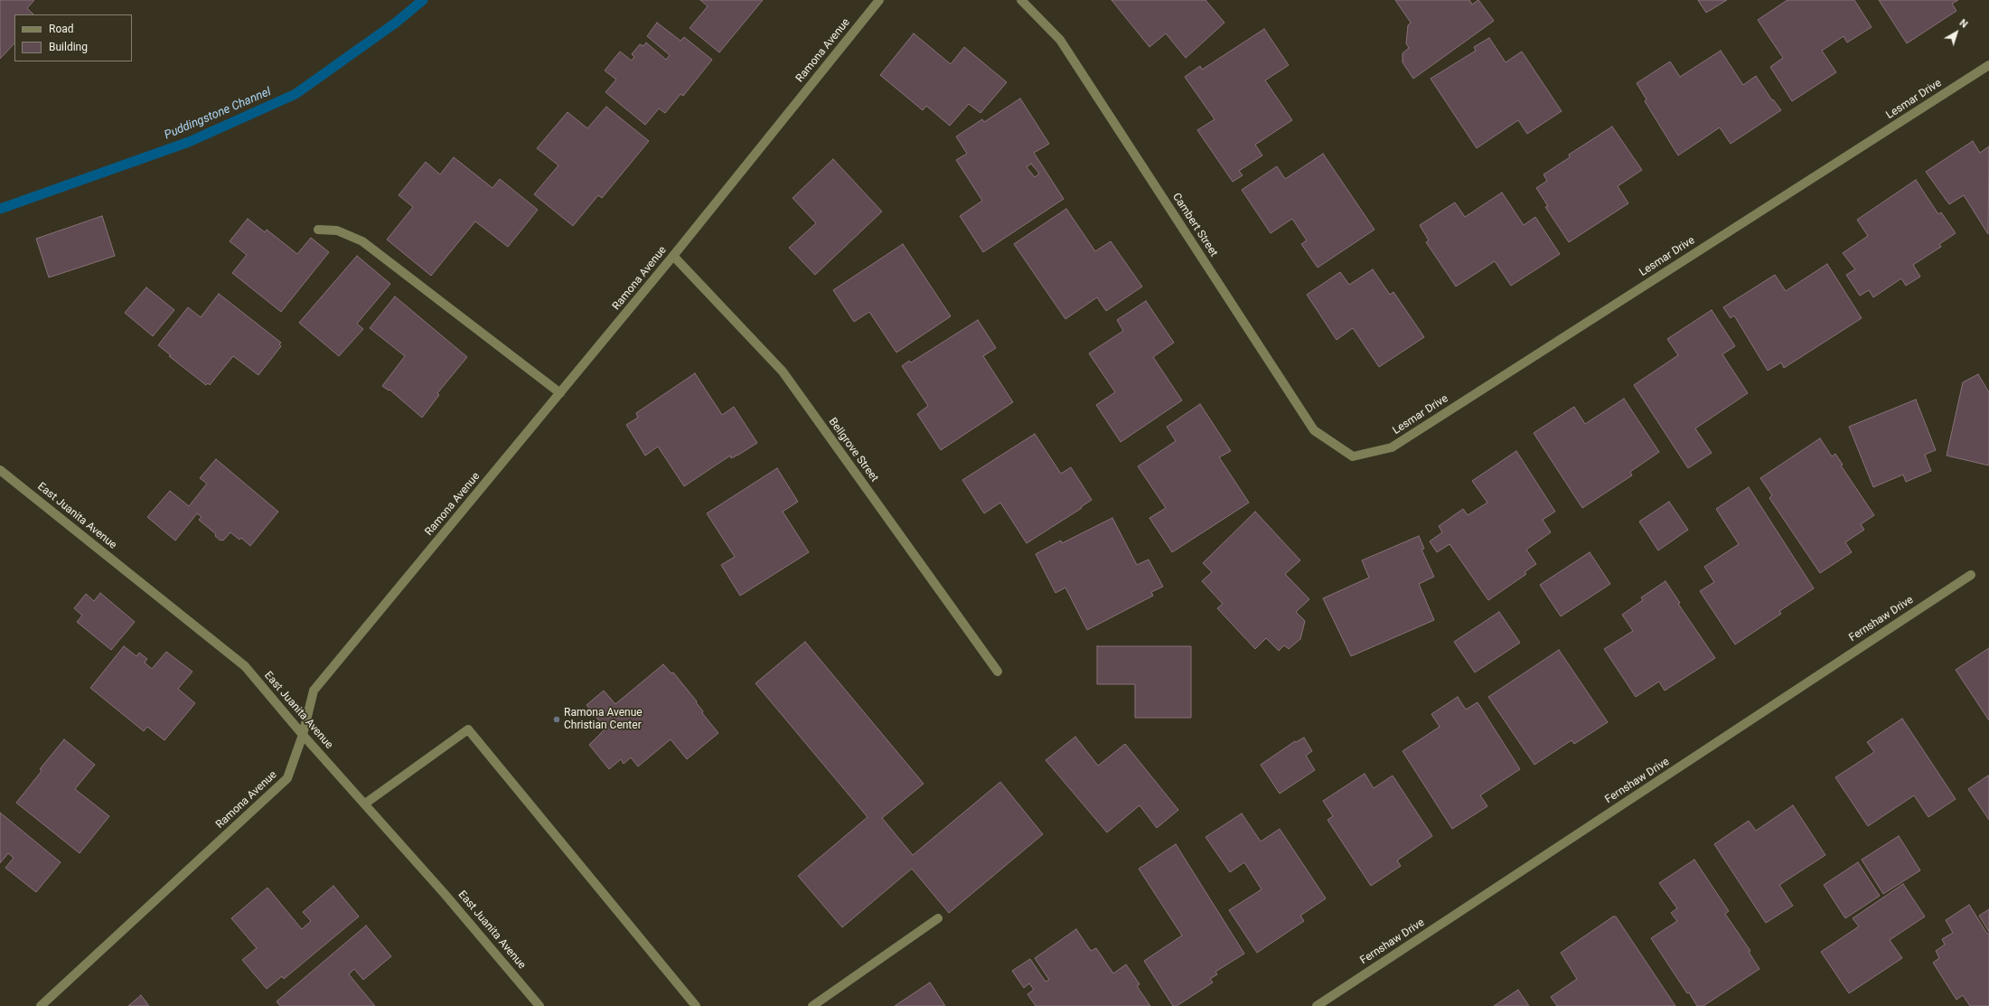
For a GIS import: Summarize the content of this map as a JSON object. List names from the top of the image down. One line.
{"streets":{"street":["Ramona Avenue","Lesmar Drive","Cambert Street","Bellgrove Street","East Juanita Avenue","Fernshaw Drive"]},"crossings":[["Ramona Avenue","Bellgrove Street"],["Ramona Avenue","East Juanita Avenue"],["Lesmar Drive","Cambert Street"]],"water":["Puddingstone Channel"],"places":["Ramona Avenue Christian Center"],"legend":["Road","Building"],"north":"top right"}
